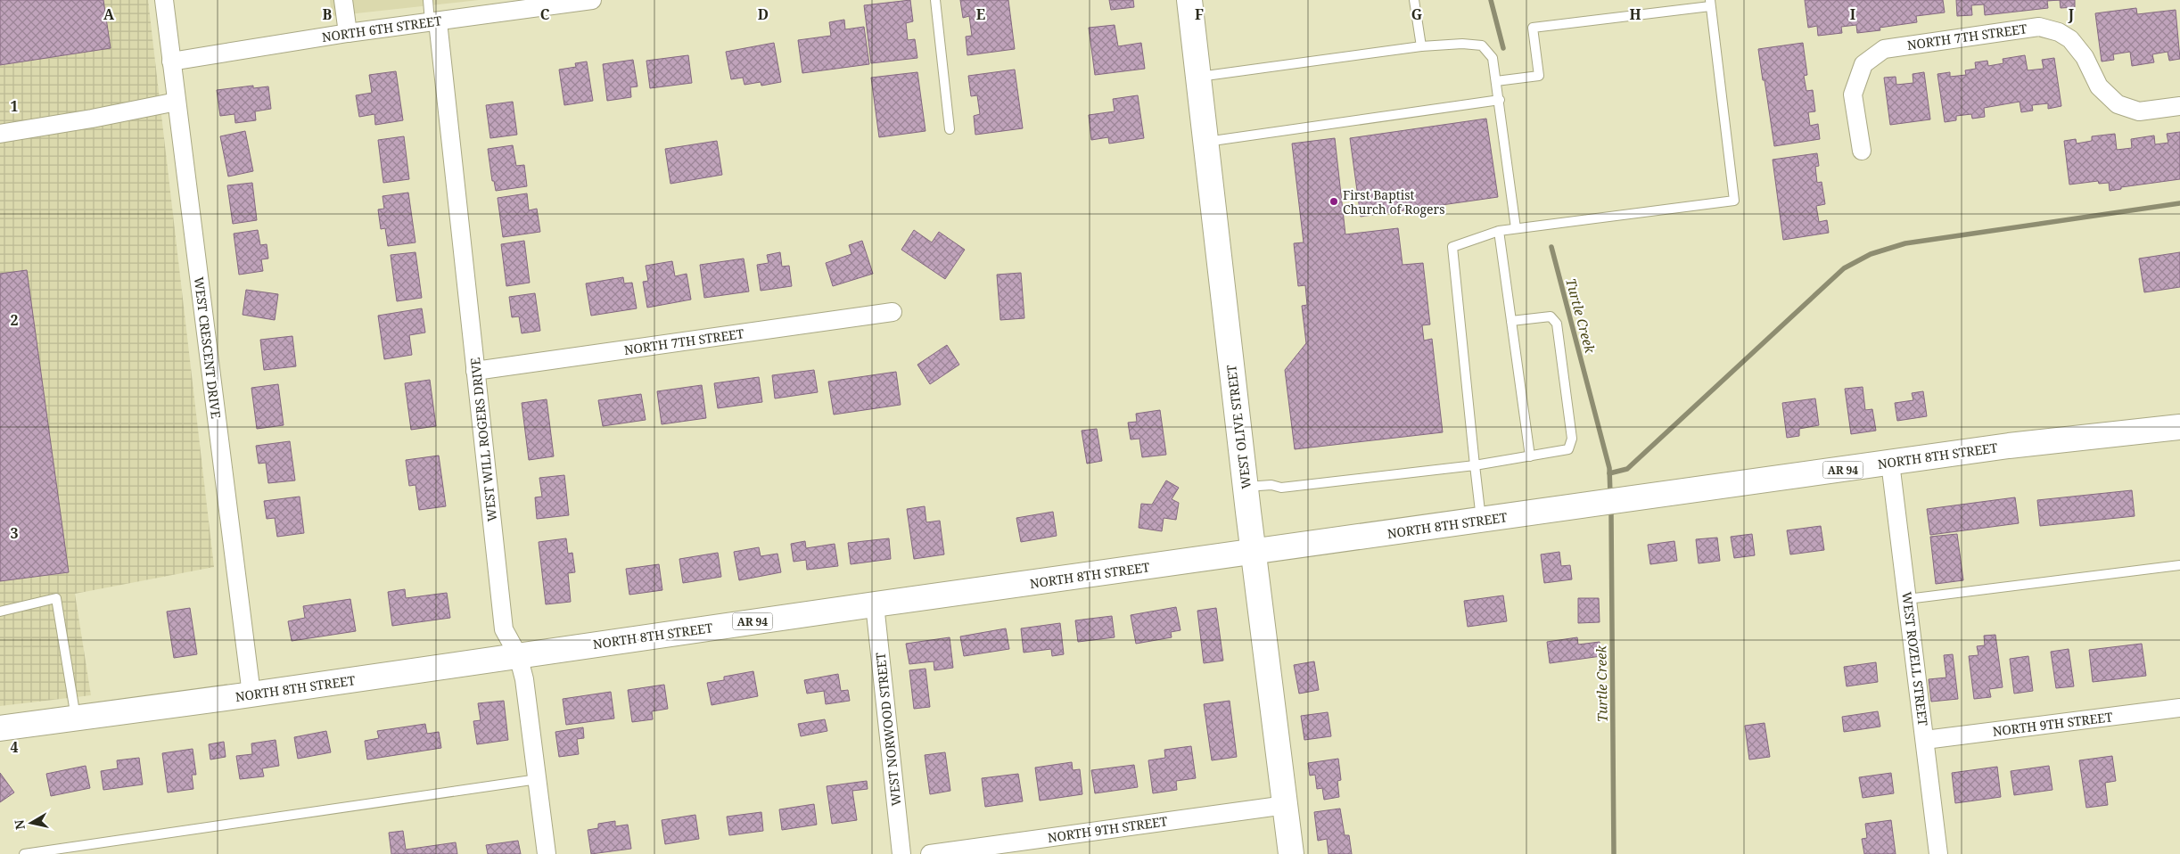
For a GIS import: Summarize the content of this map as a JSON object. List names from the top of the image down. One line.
{"streets":{"main road":["WEST OLIVE STREET","NORTH 8TH STREET","AR 94"],"street":["NORTH 6TH STREET","NORTH 7TH STREET","WEST CRESCENT DRIVE","WEST WILL ROGERS DRIVE","WEST ROZELL STREET","NORTH 9TH STREET","WEST NORWOOD STREET"]},"crossings":[["NORTH 6TH STREET","WEST CRESCENT DRIVE"],["NORTH 6TH STREET","WEST WILL ROGERS DRIVE"],["NORTH 7TH STREET","WEST WILL ROGERS DRIVE"],["WEST CRESCENT DRIVE","NORTH 8TH STREET"],["WEST OLIVE STREET","NORTH 8TH STREET"],["WEST OLIVE STREET","NORTH 9TH STREET"],["WEST WILL ROGERS DRIVE","NORTH 8TH STREET"],["NORTH 8TH STREET","WEST ROZELL STREET"],["NORTH 8TH STREET","WEST NORWOOD STREET"],["WEST ROZELL STREET","NORTH 9TH STREET"]],"water":["Turtle Creek"],"places":["First Baptist Church of Rogers"],"north":"left","grid":{"columns":["A","B","C","D","E","F","G","H","I","J"],"rows":["1","2","3","4"]}}
